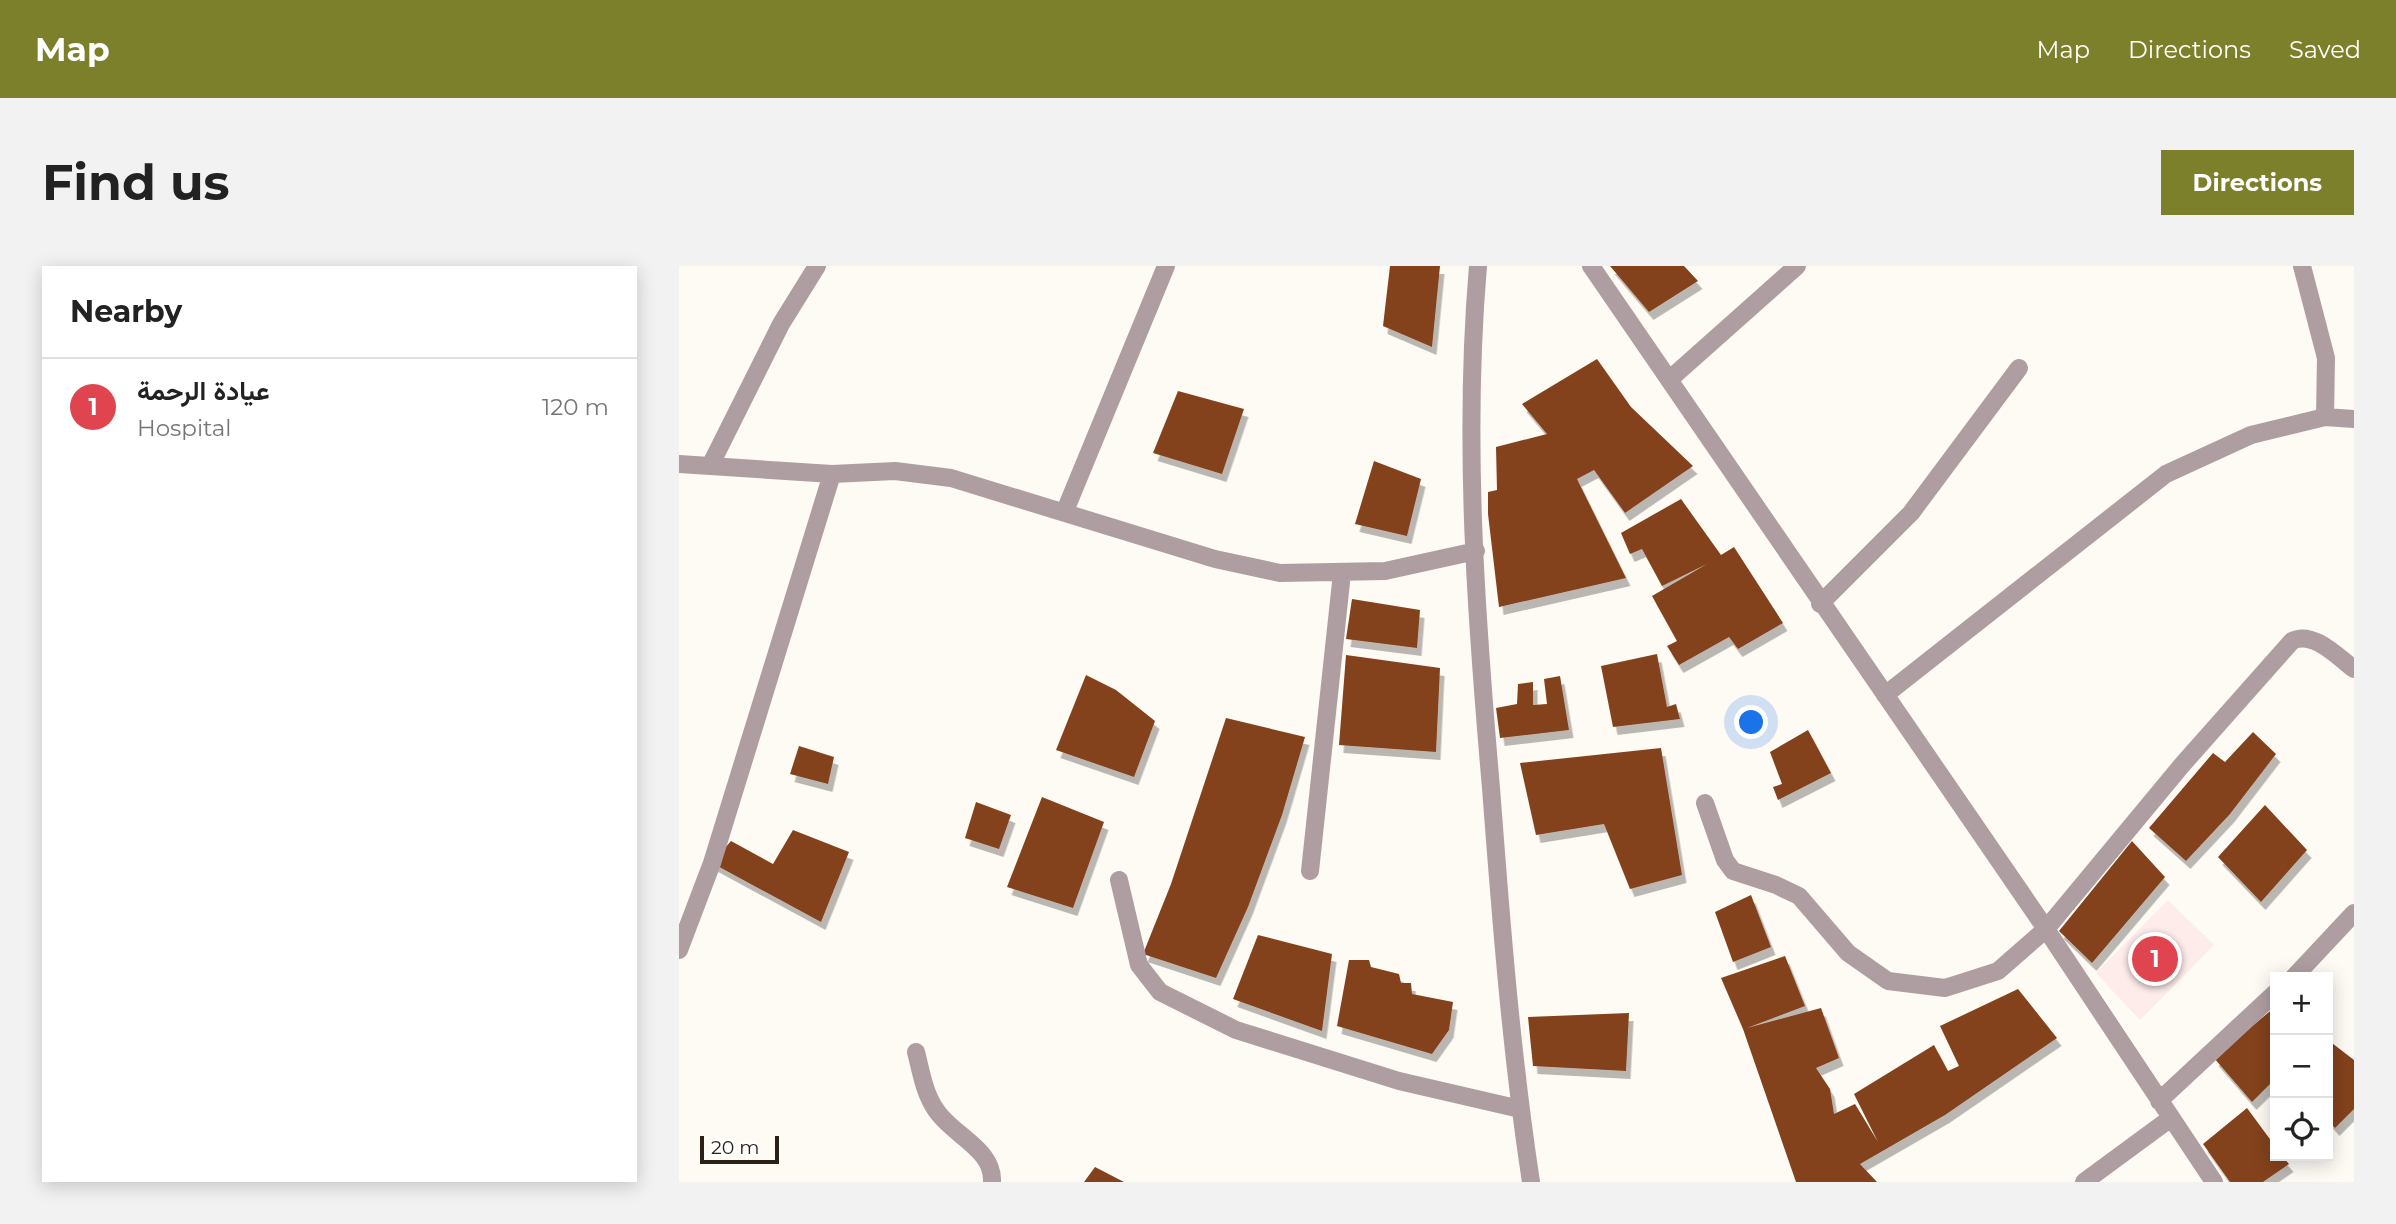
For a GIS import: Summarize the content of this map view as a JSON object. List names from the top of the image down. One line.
{"scale_bar":"20 m","page":{"header":"Map","nav":["Map","Directions","Saved"],"buttons":"Directions","title":"Find us","heading":"Nearby","list":[{"mark":"1","name":"عيادة الرحمة","note":"Hospital","value":"120 m"}],"pins":"1","map_buttons":["+","−"],"scale":"20 m"}}
